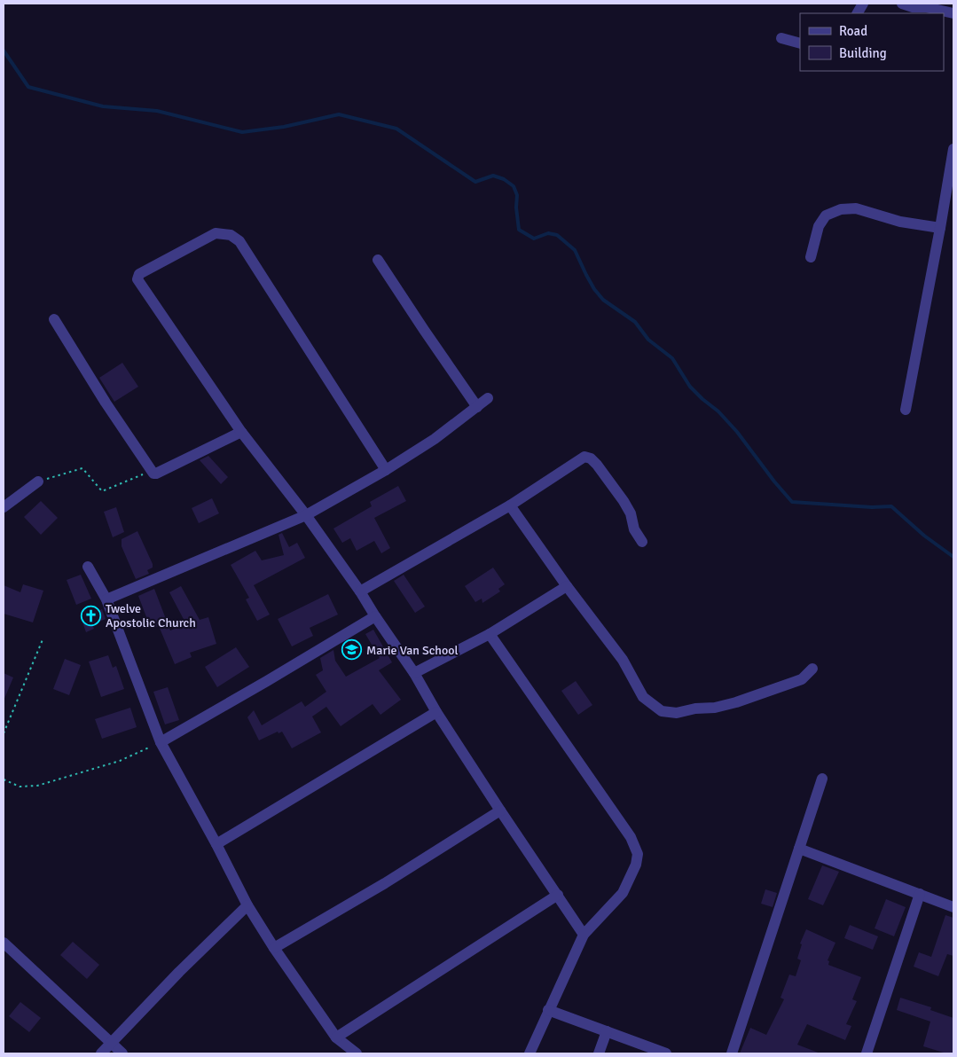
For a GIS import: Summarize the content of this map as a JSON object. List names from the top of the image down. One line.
{"places":{"church":["Twelve Apostolic Church"],"school or university":["Marie Van School"]},"legend":["Road","Building"]}
